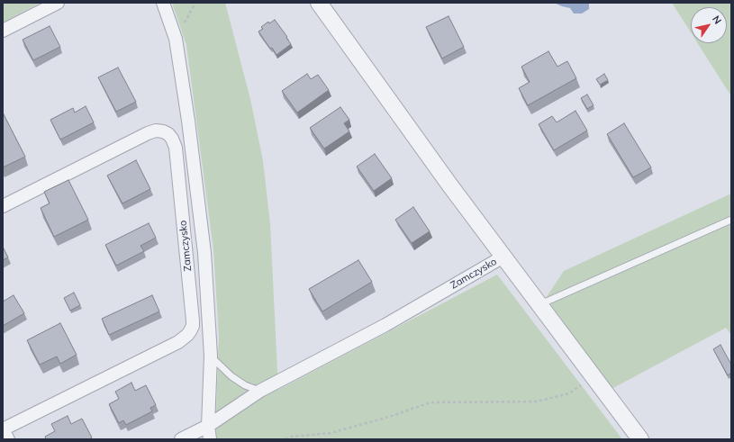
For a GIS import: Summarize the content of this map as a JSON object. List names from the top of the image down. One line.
{"streets":{"street":["Zamczysko"]},"north":"top right"}
